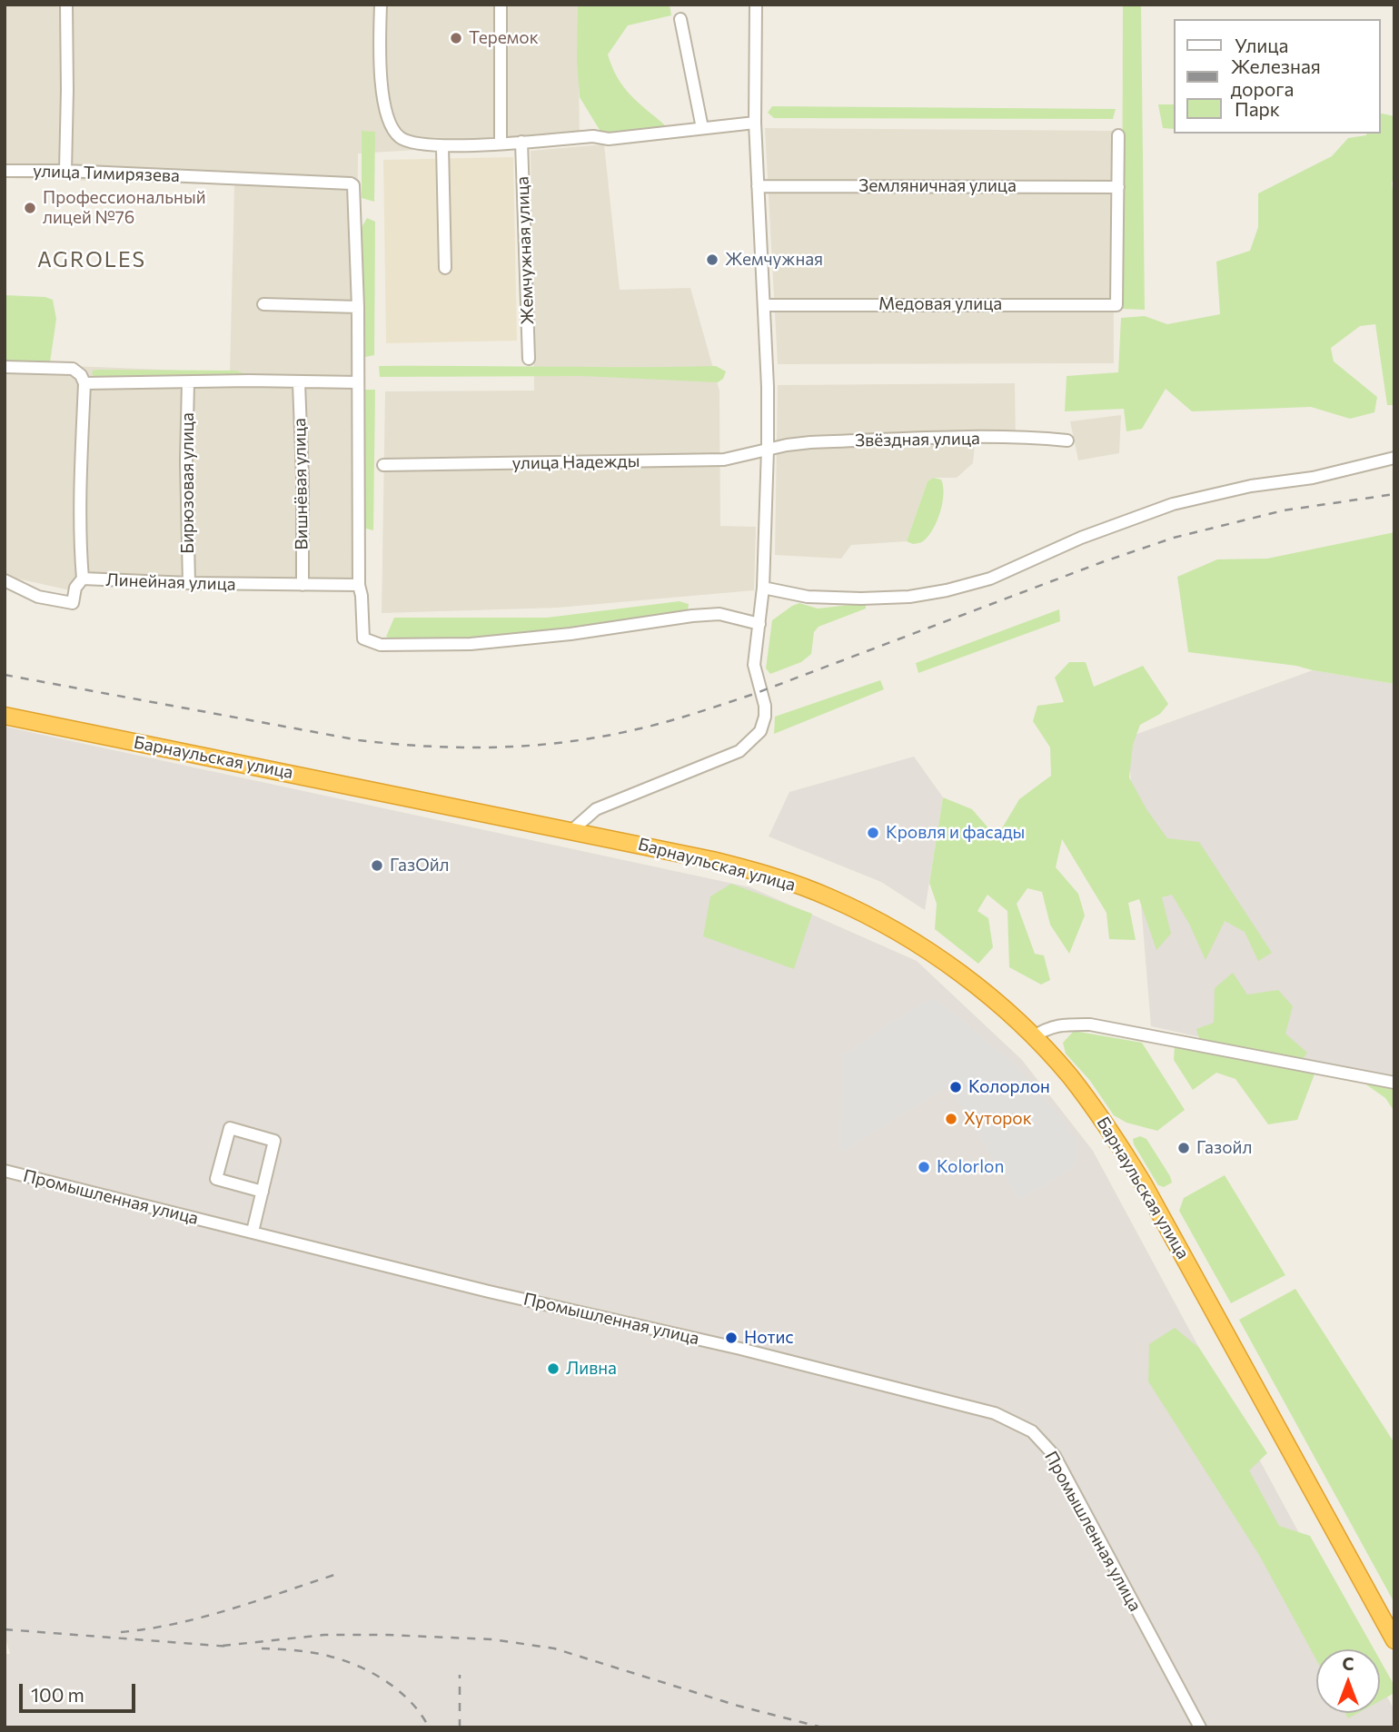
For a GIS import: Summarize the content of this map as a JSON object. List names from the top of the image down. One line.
{"streets":{"highway":["Барнаульская улица"],"street":["улица Тимирязева","Земляничная улица","Жемчужная улица","Медовая улица","Звёздная улица","улица Надежды","Бирюзовая улица","Вишнёвая улица","Линейная улица","Промышленная улица"]},"crossings":[["улица Тимирязева","Линейная улица"],["Земляничная улица","Медовая улица"],["Звёздная улица","улица Надежды"],["Бирюзовая улица","Линейная улица"],["Вишнёвая улица","Линейная улица"]],"districts":["AGROLES"],"places":["Теремок","Профессиональный лицей №76","Жемчужная","Кровля и фасады","ГазОйл","Колорлон","Хуторок","Газойл","Kolorlon","Нотис","Ливна"],"legend":["Улица","Железная дорога","Парк"],"scale_bar":"100 m","north":"top"}
